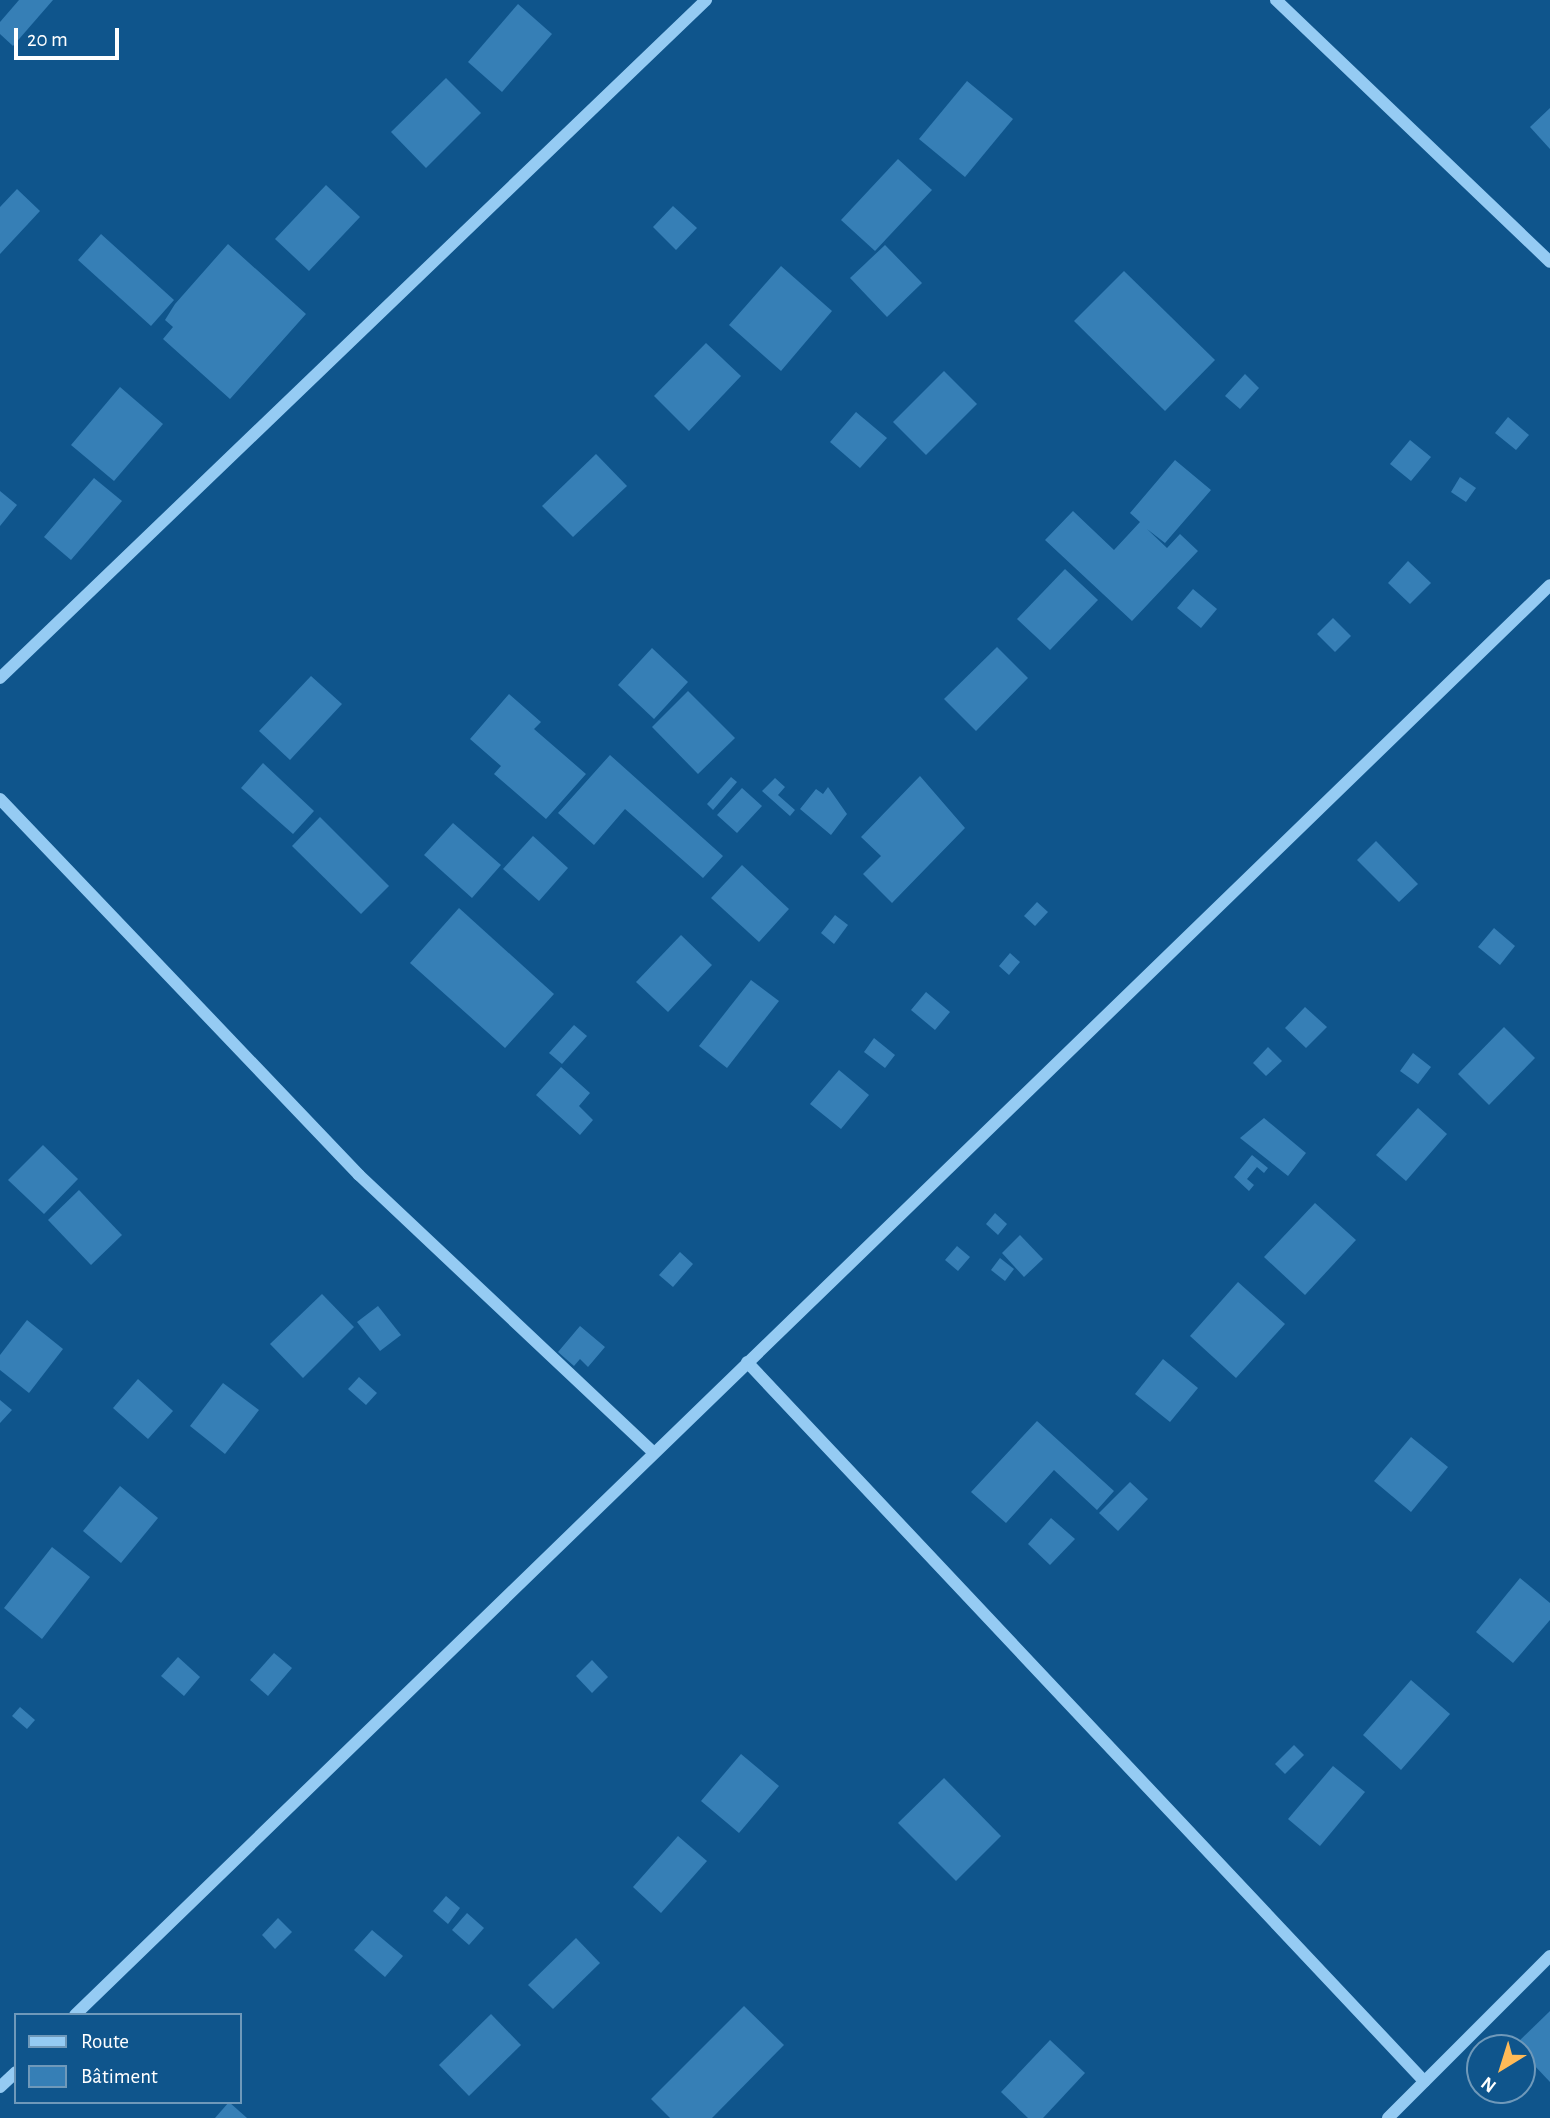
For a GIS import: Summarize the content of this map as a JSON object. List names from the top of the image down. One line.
{"legend":["Route","Bâtiment"],"scale_bar":"20 m","north":"bottom left"}
